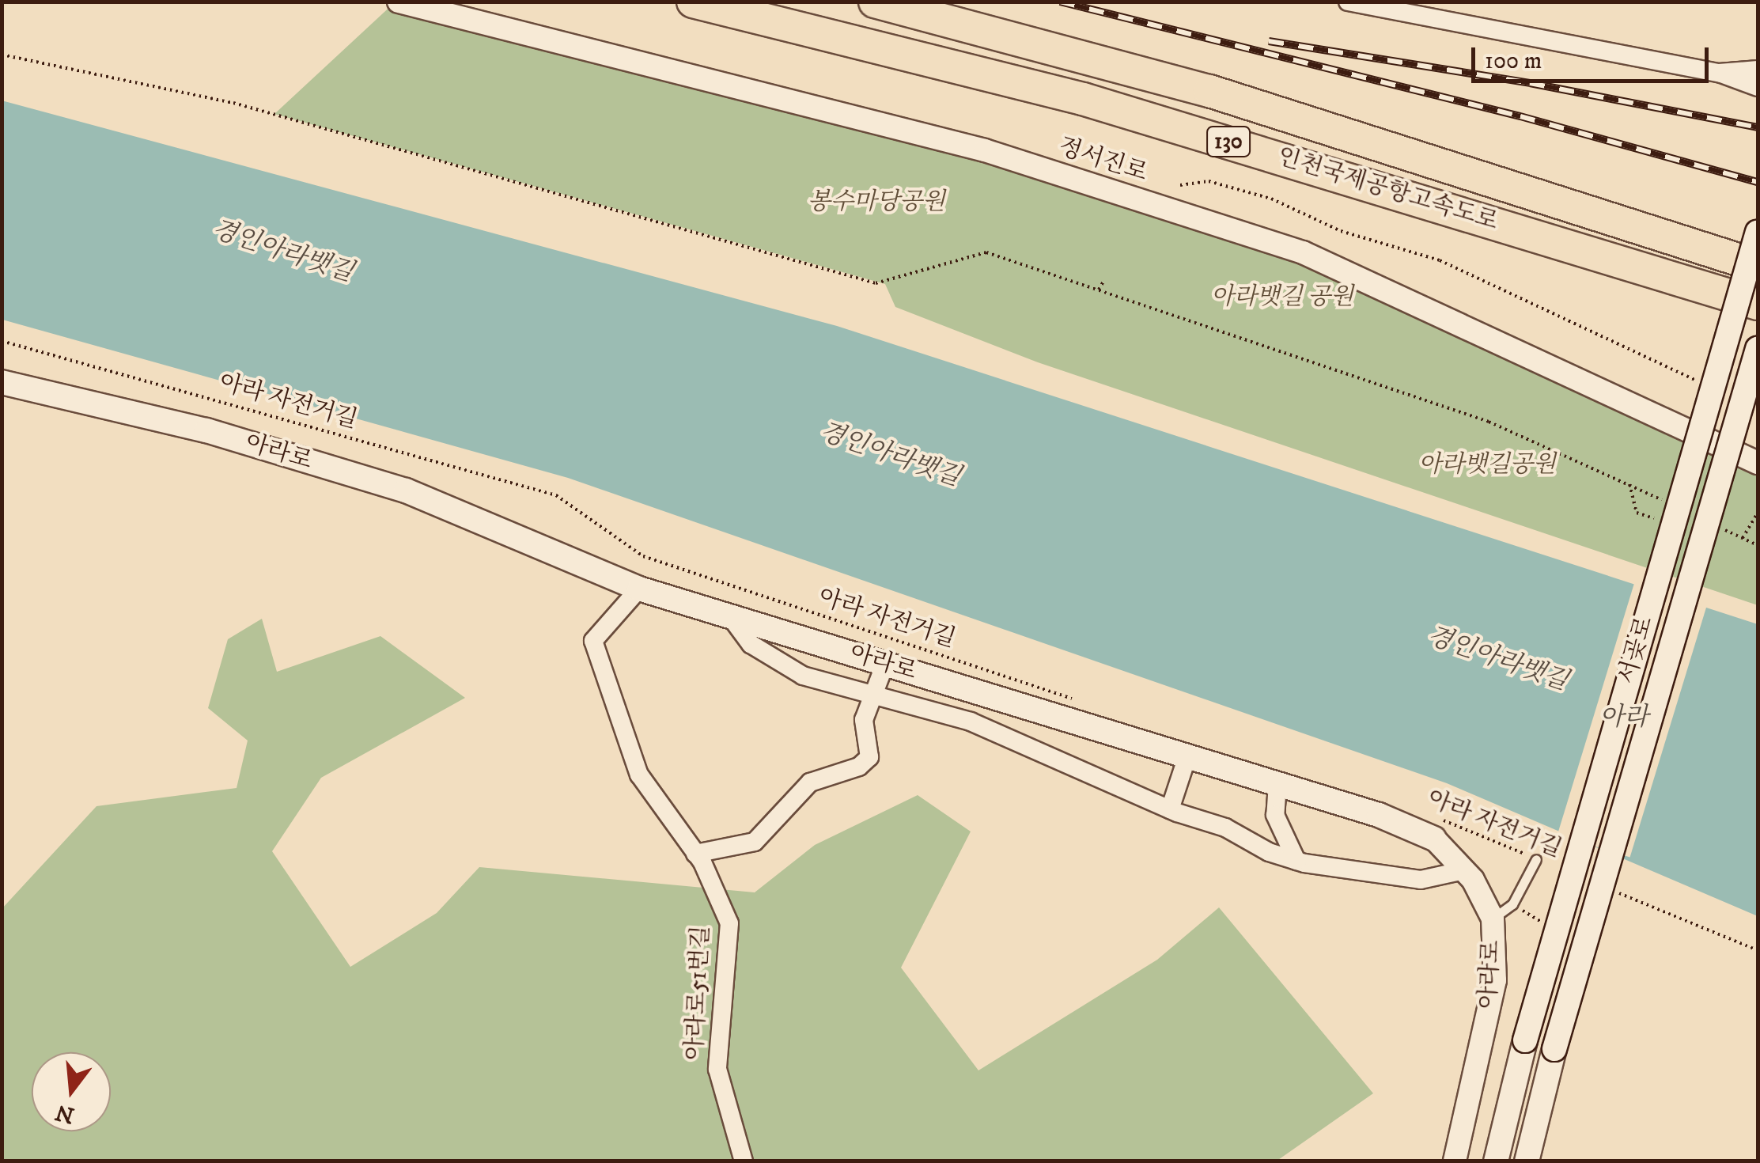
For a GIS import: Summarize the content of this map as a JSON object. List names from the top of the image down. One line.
{"streets":{"highway":["130","인천국제공항고속도로"],"main road":["아라로","서곶로"],"street":["정서진로","아라로51번길"],"path":["아라 자전거길"]},"crossings":[["아라 자전거길","아라로"],["아라로","아라로51번길"]],"water":["경인아라뱃길","아라"],"parks":["봉수마당공원","아라뱃길 공원","아라뱃길공원"],"scale_bar":"100 m","north":"bottom"}
